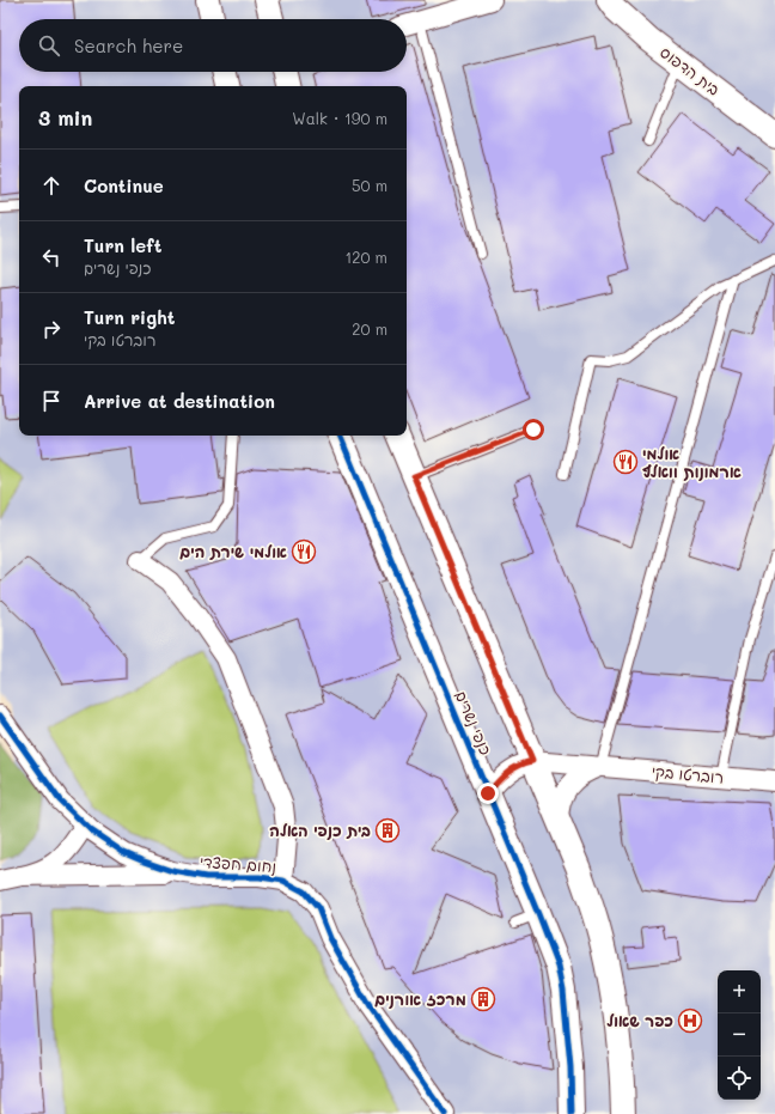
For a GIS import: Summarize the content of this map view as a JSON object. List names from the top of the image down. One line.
{"streets":{"street":["בית הדפוס","כנפי נשרים","רוברטו בקי","נחום חפצדי"]},"crossings":[["כנפי נשרים","רוברטו בקי"]],"places":{"restaurant":["אולמי ארמונות וואלף","אולמי שירת הים"],"building":["בית כנפי האלה","מרכז אורנים"],"hospital":["כפר שאול"]},"page":{"search":"Search here","heading":["3 min","Walk · 190 m"],"list":[["Continue","50 m"],["Turn left","כנפי נשרים","120 m"],["Turn right","רוברטו בקי","20 m"],"Arrive at destination"],"map_buttons":["+","−"]}}
